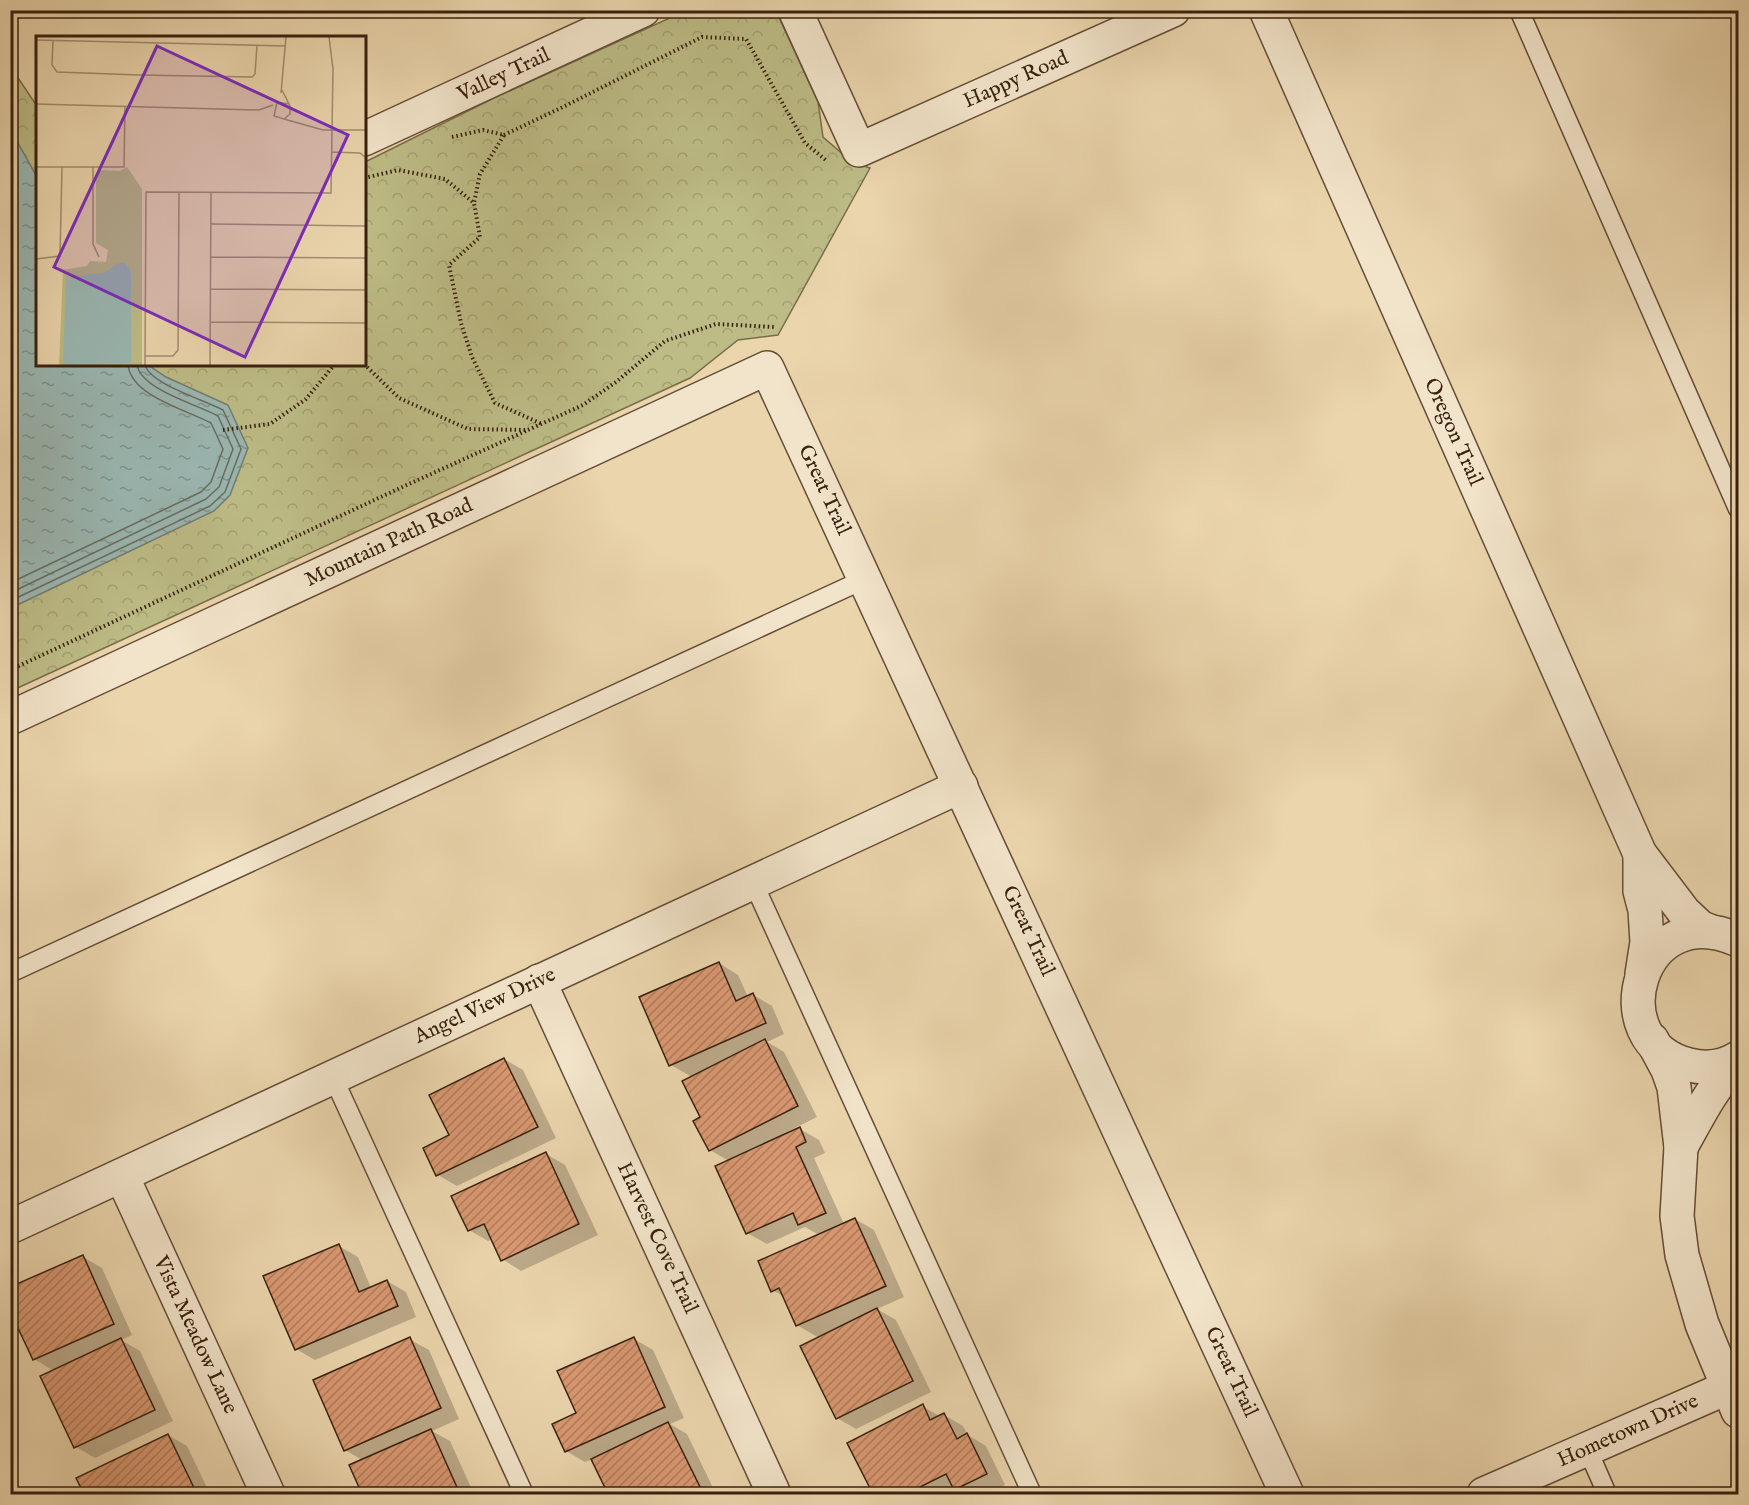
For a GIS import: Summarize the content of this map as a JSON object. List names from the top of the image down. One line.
{"streets":{"street":["Valley Trail","Happy Road","Oregon Trail","Great Trail","Mountain Path Road","Angel View Drive","Harvest Cove Trail","Vista Meadow Lane","Hometown Drive"]},"crossings":[["Oregon Trail","Hometown Drive"],["Great Trail","Mountain Path Road"],["Great Trail","Angel View Drive"],["Angel View Drive","Harvest Cove Trail"],["Angel View Drive","Vista Meadow Lane"]]}
